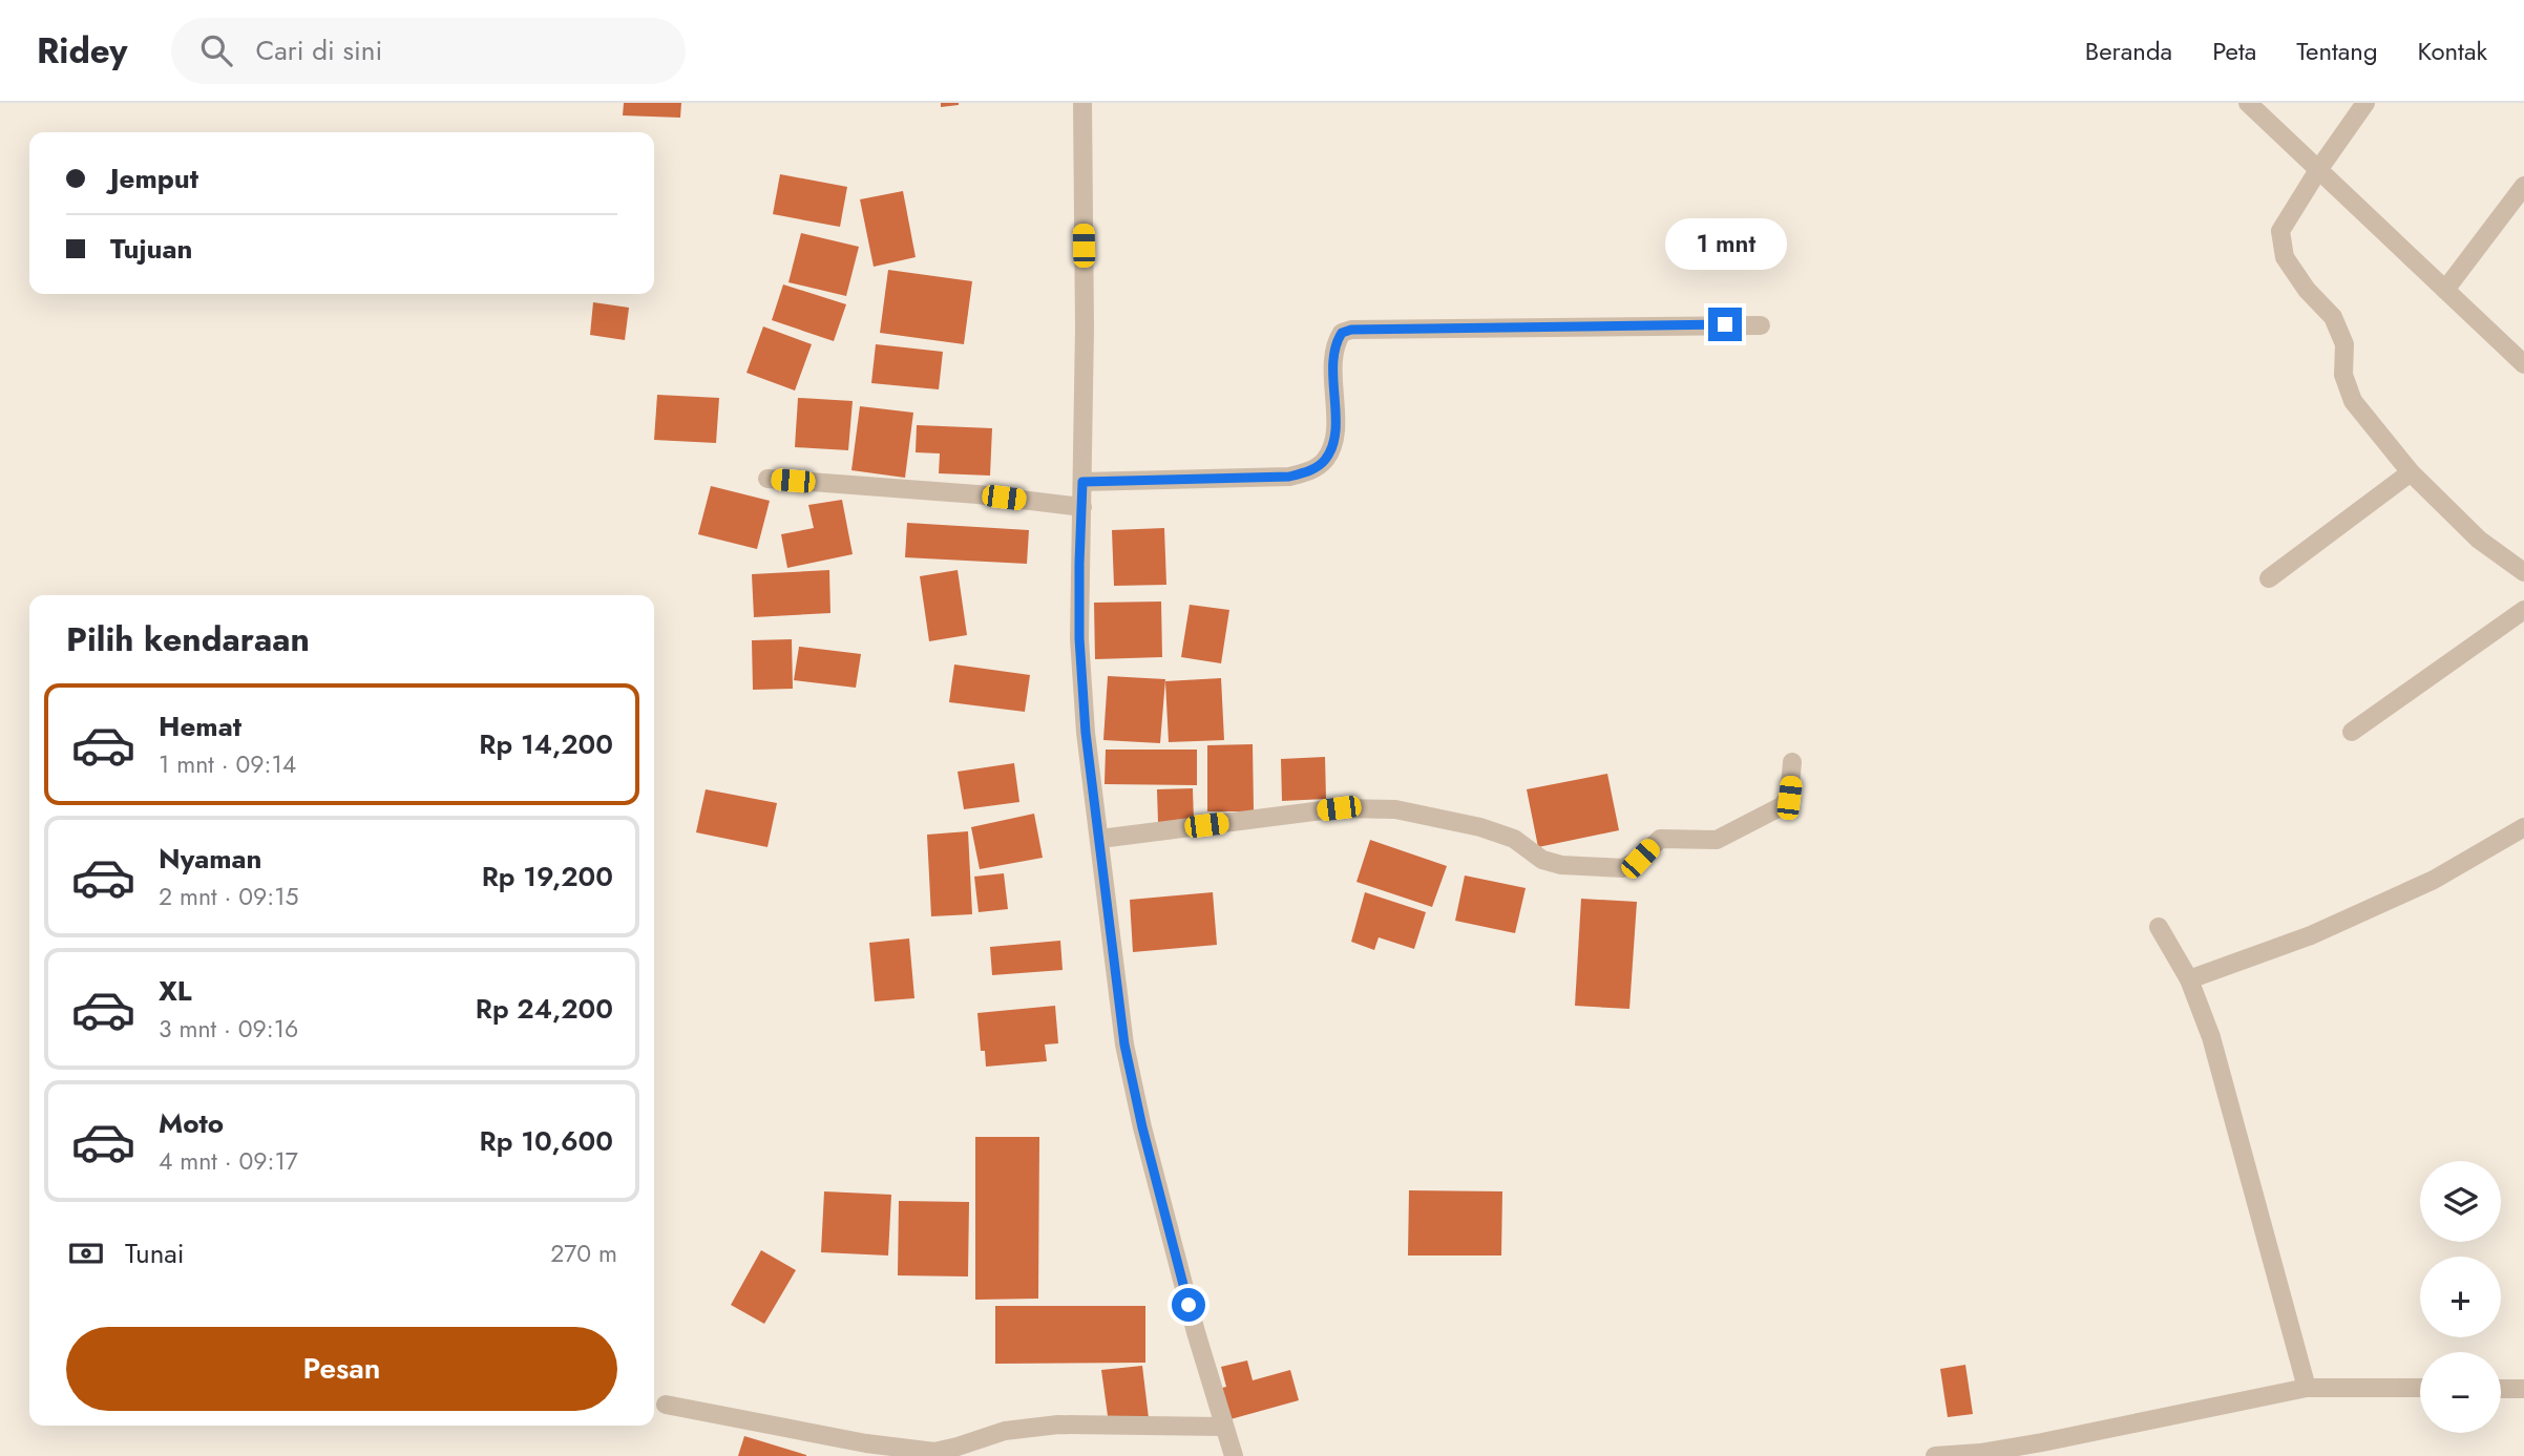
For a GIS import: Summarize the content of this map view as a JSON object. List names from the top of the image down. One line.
{"page":{"header":"Ridey","search":"Cari di sini","nav":["Beranda","Peta","Tentang","Kontak"],"banner":["Jemput","Tujuan"],"bubble":"1 mnt","heading":"Pilih kendaraan","list":[{"name":"Hemat","note":"1 mnt · 09:14","value":"Rp 14,200"},{"name":"Nyaman","note":"2 mnt · 09:15","value":"Rp 19,200"},{"name":"XL","note":"3 mnt · 09:16","value":"Rp 24,200"},{"name":"Moto","note":"4 mnt · 09:17","value":"Rp 10,600"}],"map_buttons":["+","−"],"pay":["Tunai","270 m"],"buttons":"Pesan"}}
